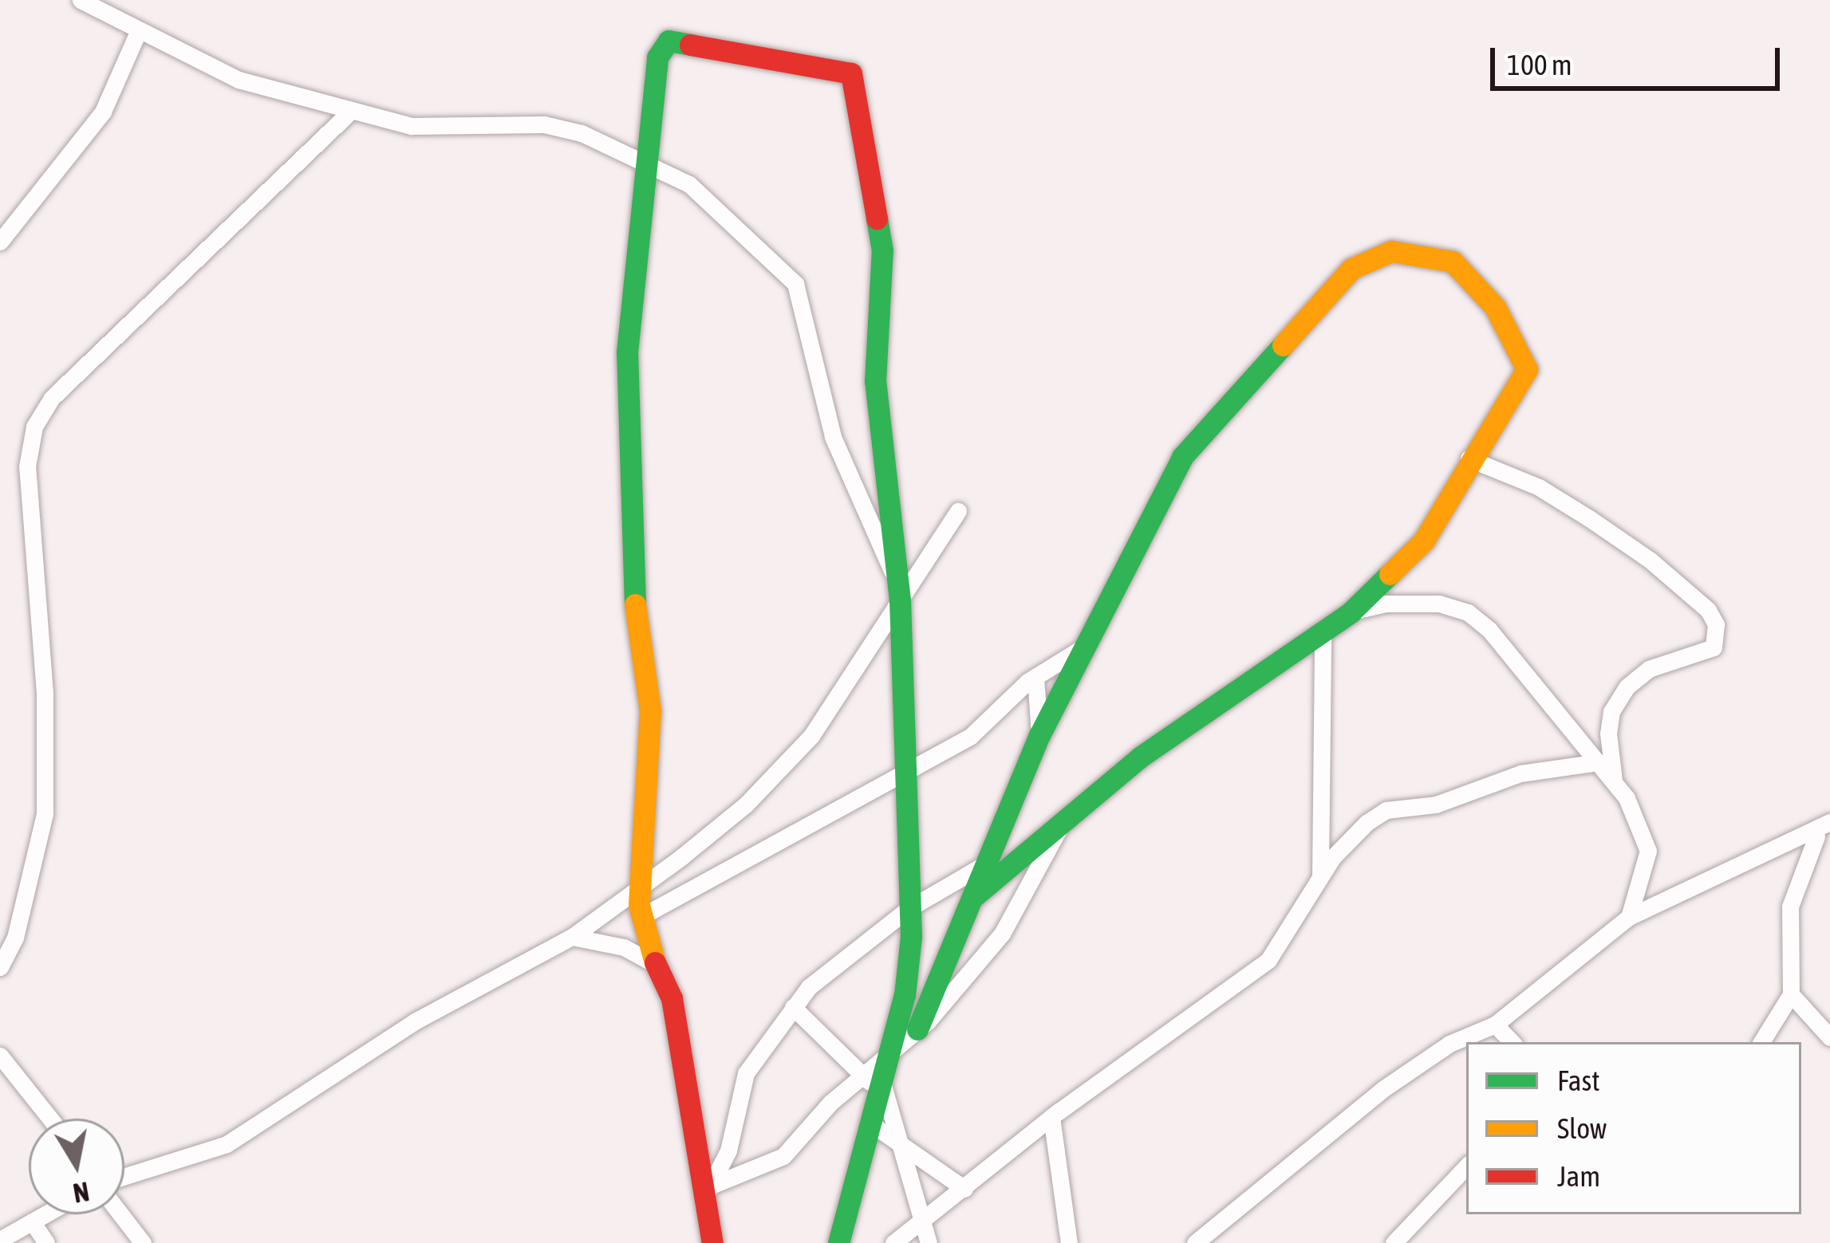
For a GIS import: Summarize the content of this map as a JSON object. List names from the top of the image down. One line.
{"legend":["Fast","Slow","Jam"],"scale_bar":"100 m","north":"bottom"}
